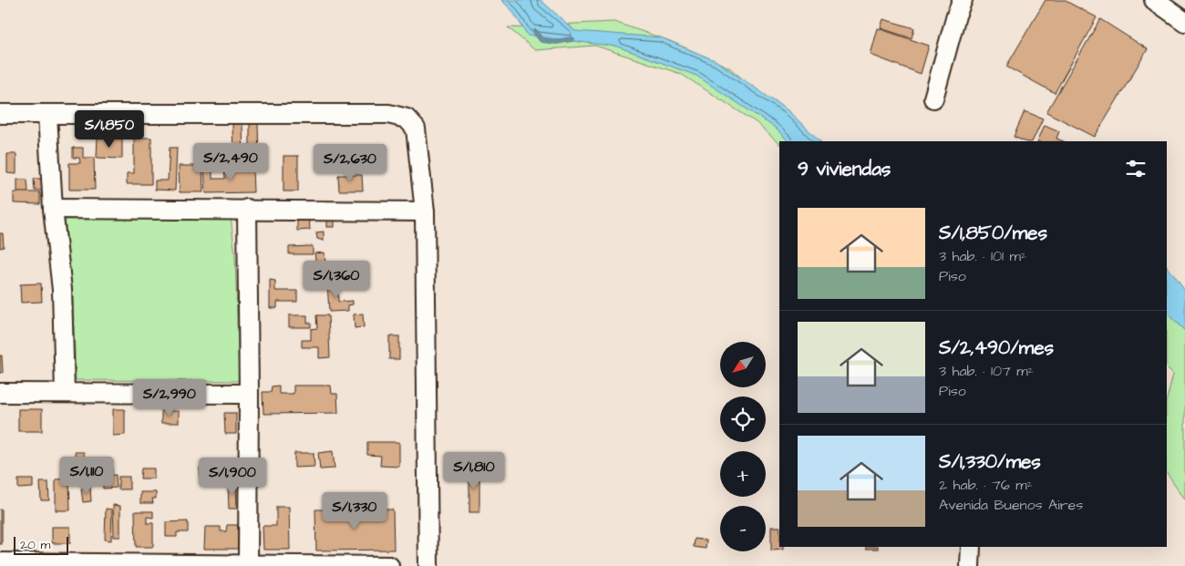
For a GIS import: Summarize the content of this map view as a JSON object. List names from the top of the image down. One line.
{"scale_bar":"20 m","north":"bottom left","page":{"price":["S/1,850","S/2,490","S/2,630","S/1,360","S/2,990","S/1,810","S/1,110","S/1,900","S/1,330"],"heading":"9 viviendas","list":[{"name":"S/1,850/mes","note":"3 hab. · 101 m² · Piso"},{"name":"S/2,490/mes","note":"3 hab. · 107 m² · Piso"},{"name":"S/1,330/mes","note":"2 hab. · 76 m² · Avenida Buenos Aires"}],"map_buttons":["+","−"],"scale":"20 m"}}
